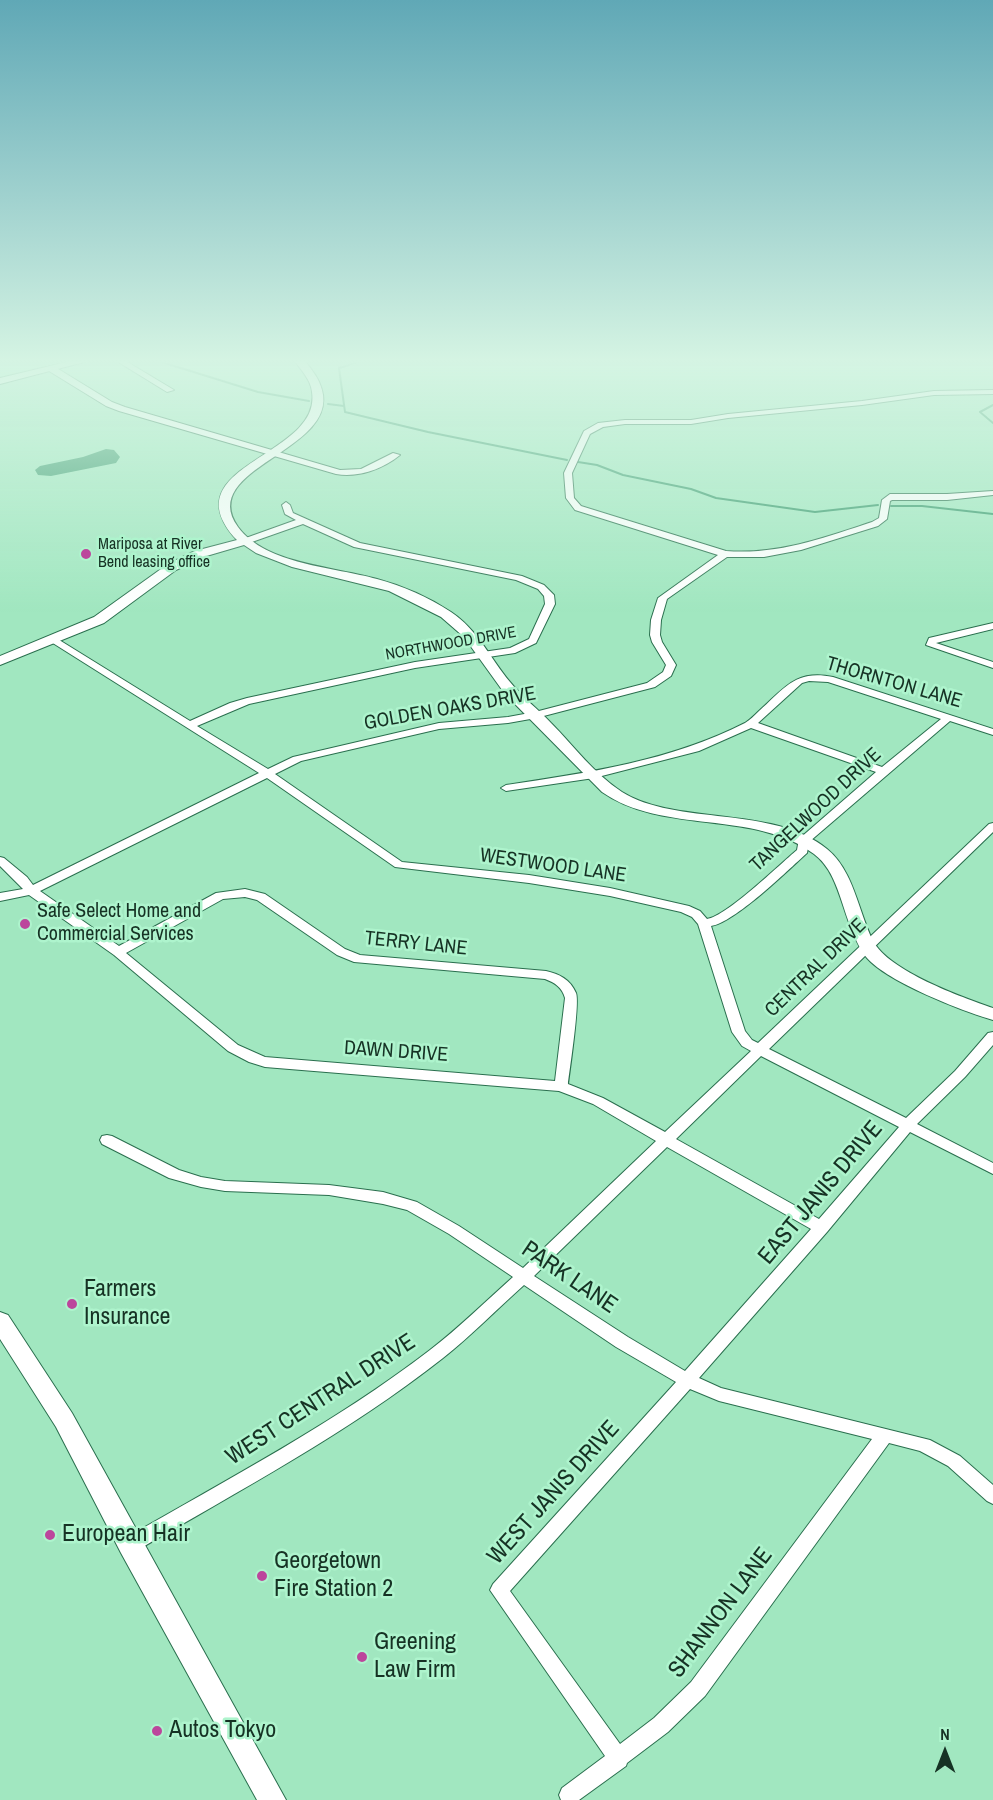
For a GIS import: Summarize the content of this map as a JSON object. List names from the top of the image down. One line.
{"streets":{"street":["NORTHWOOD DRIVE","THORNTON LANE","GOLDEN OAKS DRIVE","TANGELWOOD DRIVE","WESTWOOD LANE","TERRY LANE","CENTRAL DRIVE","DAWN DRIVE","EAST JANIS DRIVE","PARK LANE","WEST CENTRAL DRIVE","WEST JANIS DRIVE","SHANNON LANE"]},"crossings":[["NORTHWOOD DRIVE","WESTWOOD LANE"],["THORNTON LANE","TANGELWOOD DRIVE"],["GOLDEN OAKS DRIVE","WESTWOOD LANE"],["GOLDEN OAKS DRIVE","DAWN DRIVE"],["TANGELWOOD DRIVE","WESTWOOD LANE"],["TERRY LANE","DAWN DRIVE"],["CENTRAL DRIVE","DAWN DRIVE"],["CENTRAL DRIVE","WEST CENTRAL DRIVE"],["DAWN DRIVE","EAST JANIS DRIVE"],["DAWN DRIVE","WEST CENTRAL DRIVE"],["EAST JANIS DRIVE","PARK LANE"],["EAST JANIS DRIVE","WEST JANIS DRIVE"],["PARK LANE","WEST CENTRAL DRIVE"],["PARK LANE","WEST JANIS DRIVE"],["PARK LANE","SHANNON LANE"],["WEST JANIS DRIVE","SHANNON LANE"]],"places":["Mariposa at River Bend leasing office","Safe Select Home and Commercial Services","Farmers Insurance","European Hair","Georgetown Fire Station 2","Greening Law Firm","Autos Tokyo"],"north":"top"}
